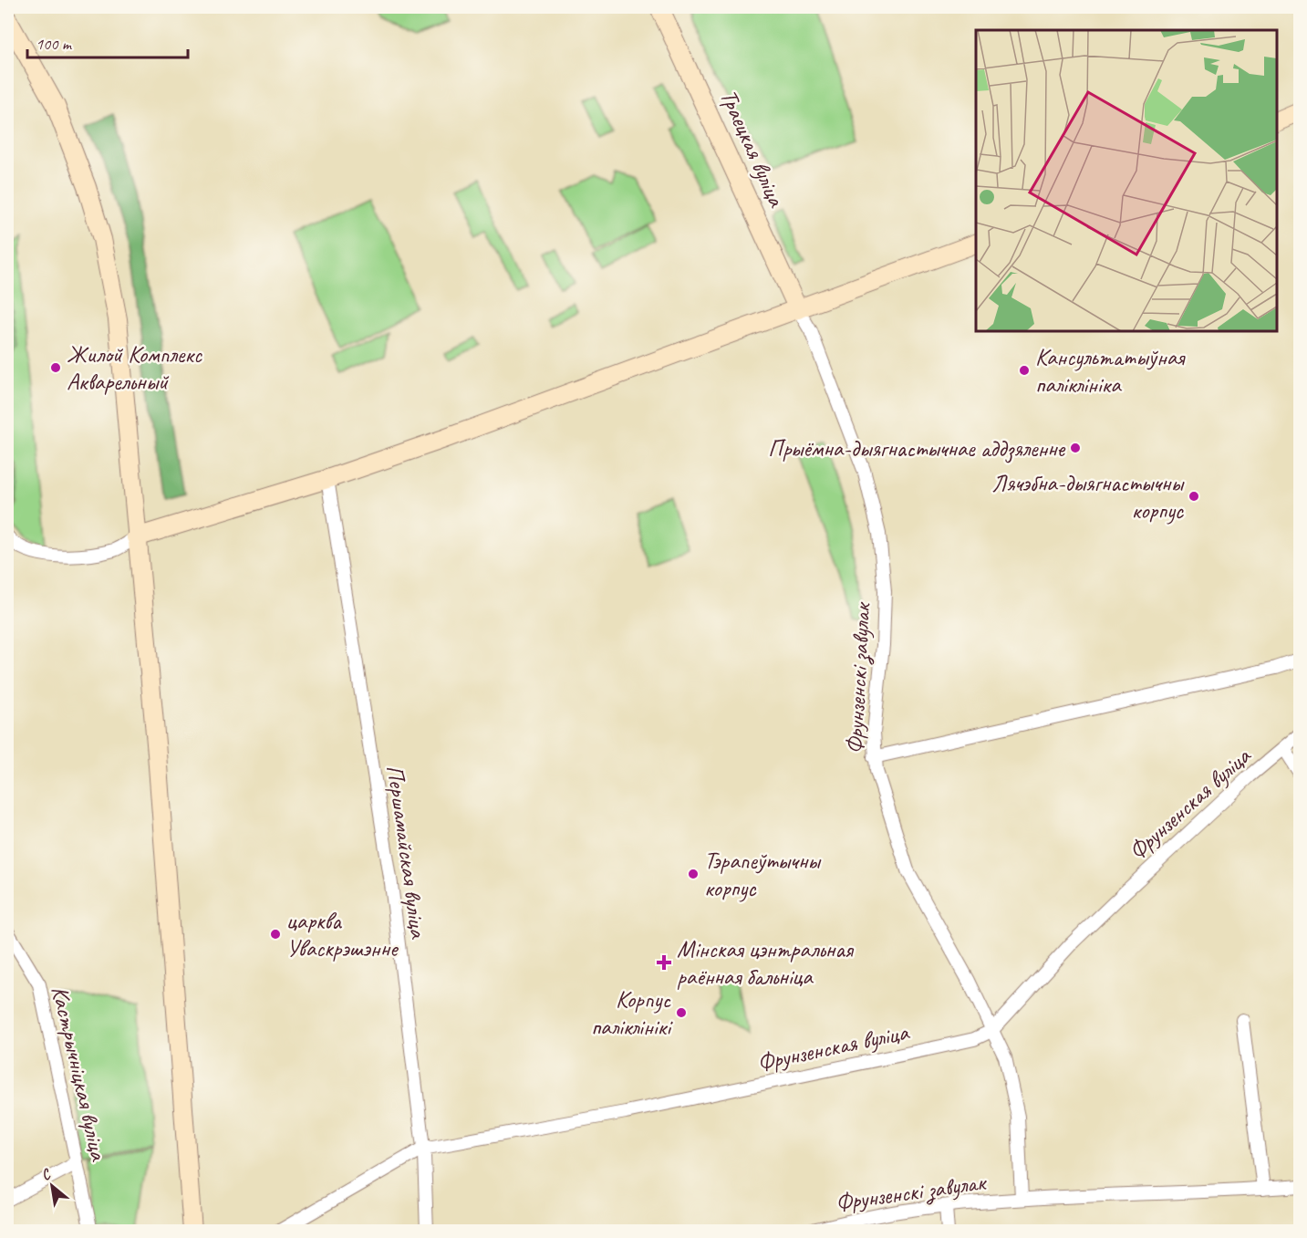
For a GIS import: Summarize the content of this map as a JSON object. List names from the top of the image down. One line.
{"streets":{"main road":["Траецкая вуліца"],"street":["Фрунзенскі завулак","Фрунзенская вуліца","Першамайская вуліца","Кастрычніцкая вуліца"]},"crossings":[["Траецкая вуліца","Фрунзенскі завулак"],["Фрунзенскі завулак","Фрунзенская вуліца"],["Фрунзенская вуліца","Першамайская вуліца"]],"places":{"other":["Жилой Комплекс Акварельный","Кансультатыўная паліклініка","Прыёмна-дыягнастычнае аддзяленне","Лячэбна-дыягнастычны корпус","Тэрапеўтычны корпус","царква Уваскрэшэнне","Корпус паліклінікі"],"health":["Мінская цэнтральная раённая бальніца"]},"scale_bar":"100 m","north":"top left"}
